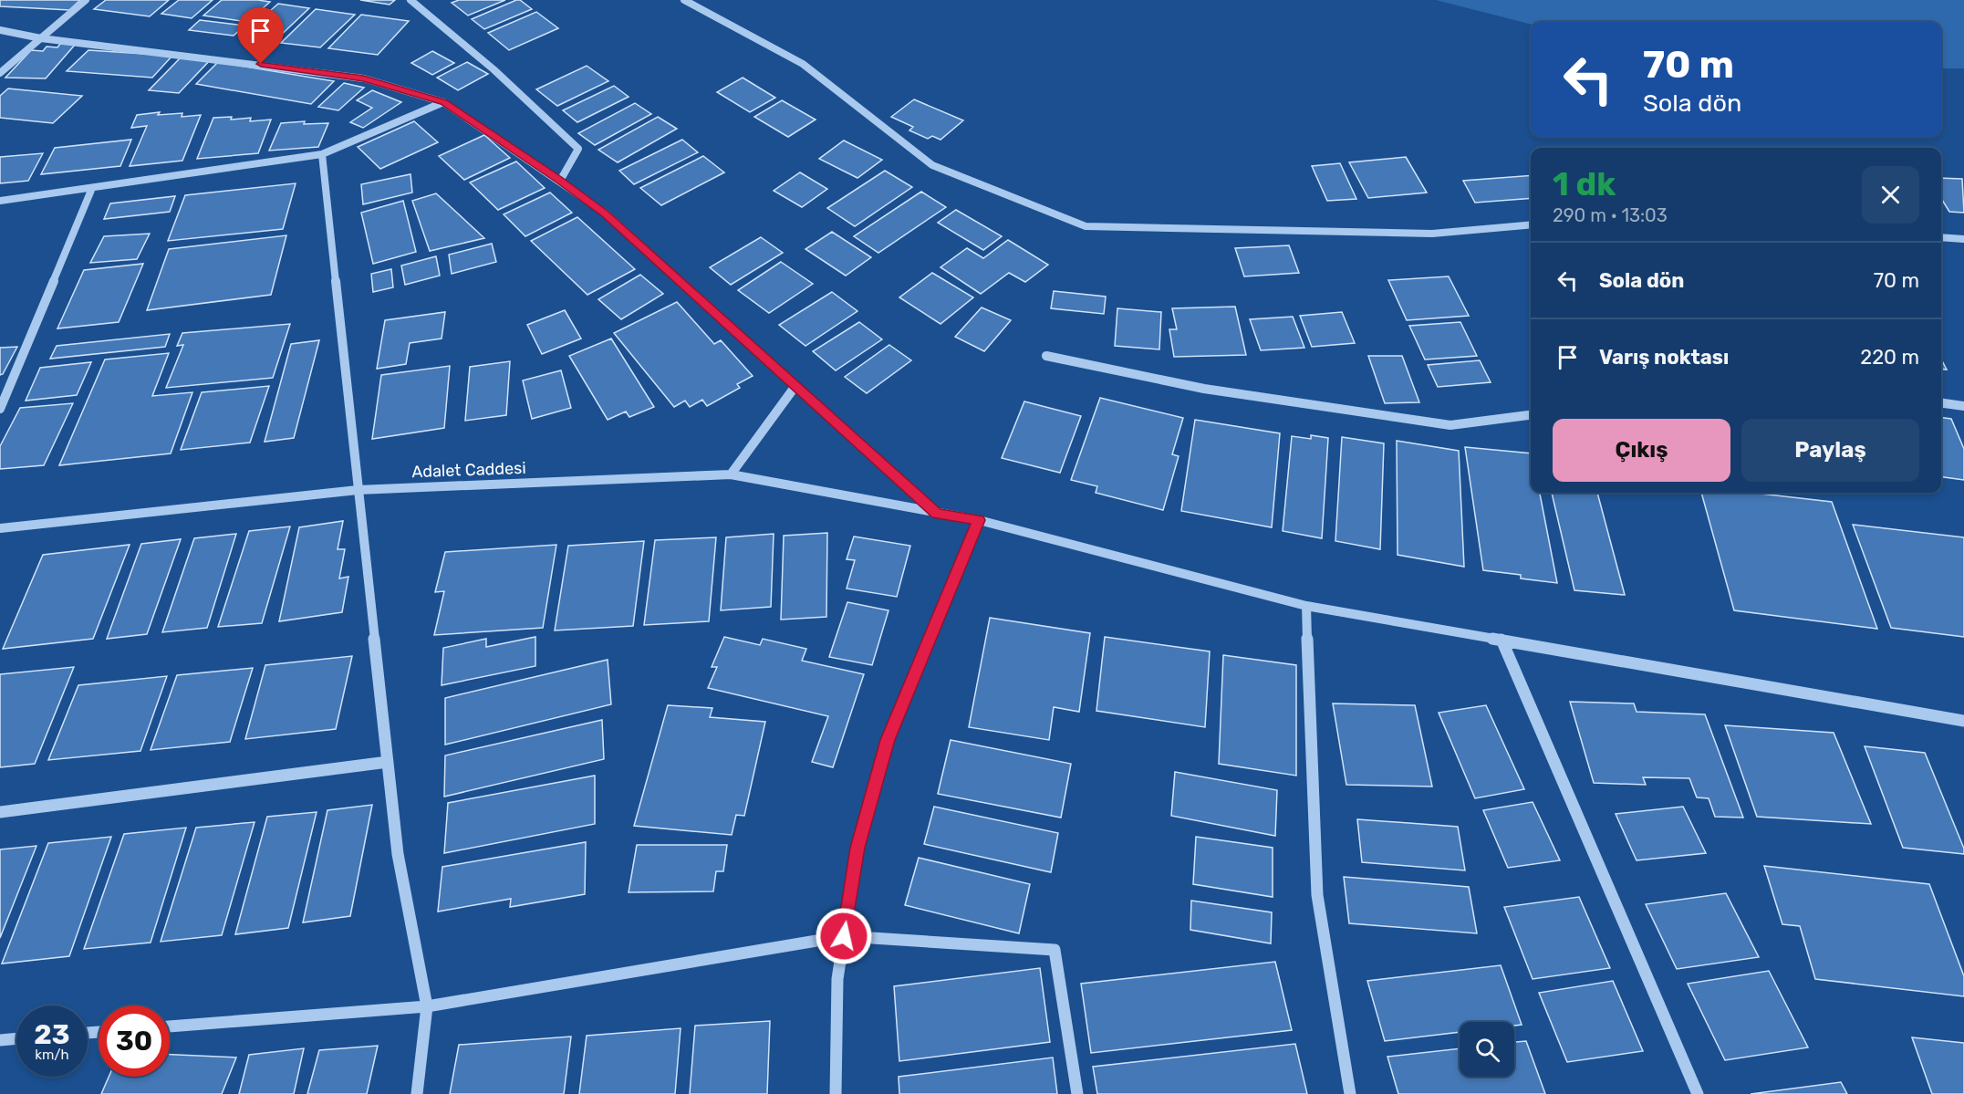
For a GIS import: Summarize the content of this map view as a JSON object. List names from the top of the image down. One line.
{"streets":{"street":["Adalet Caddesi"]},"page":{"turn":["70 m","Sola dön"],"heading":["1 dk","290 m · 13:03"],"list":[{"name":"Sola dön","value":"70 m"},{"name":"Varış noktası","value":"220 m"}],"buttons":["Çıkış","Paylaş"],"speed":"23 km/h","limit":"30"}}
